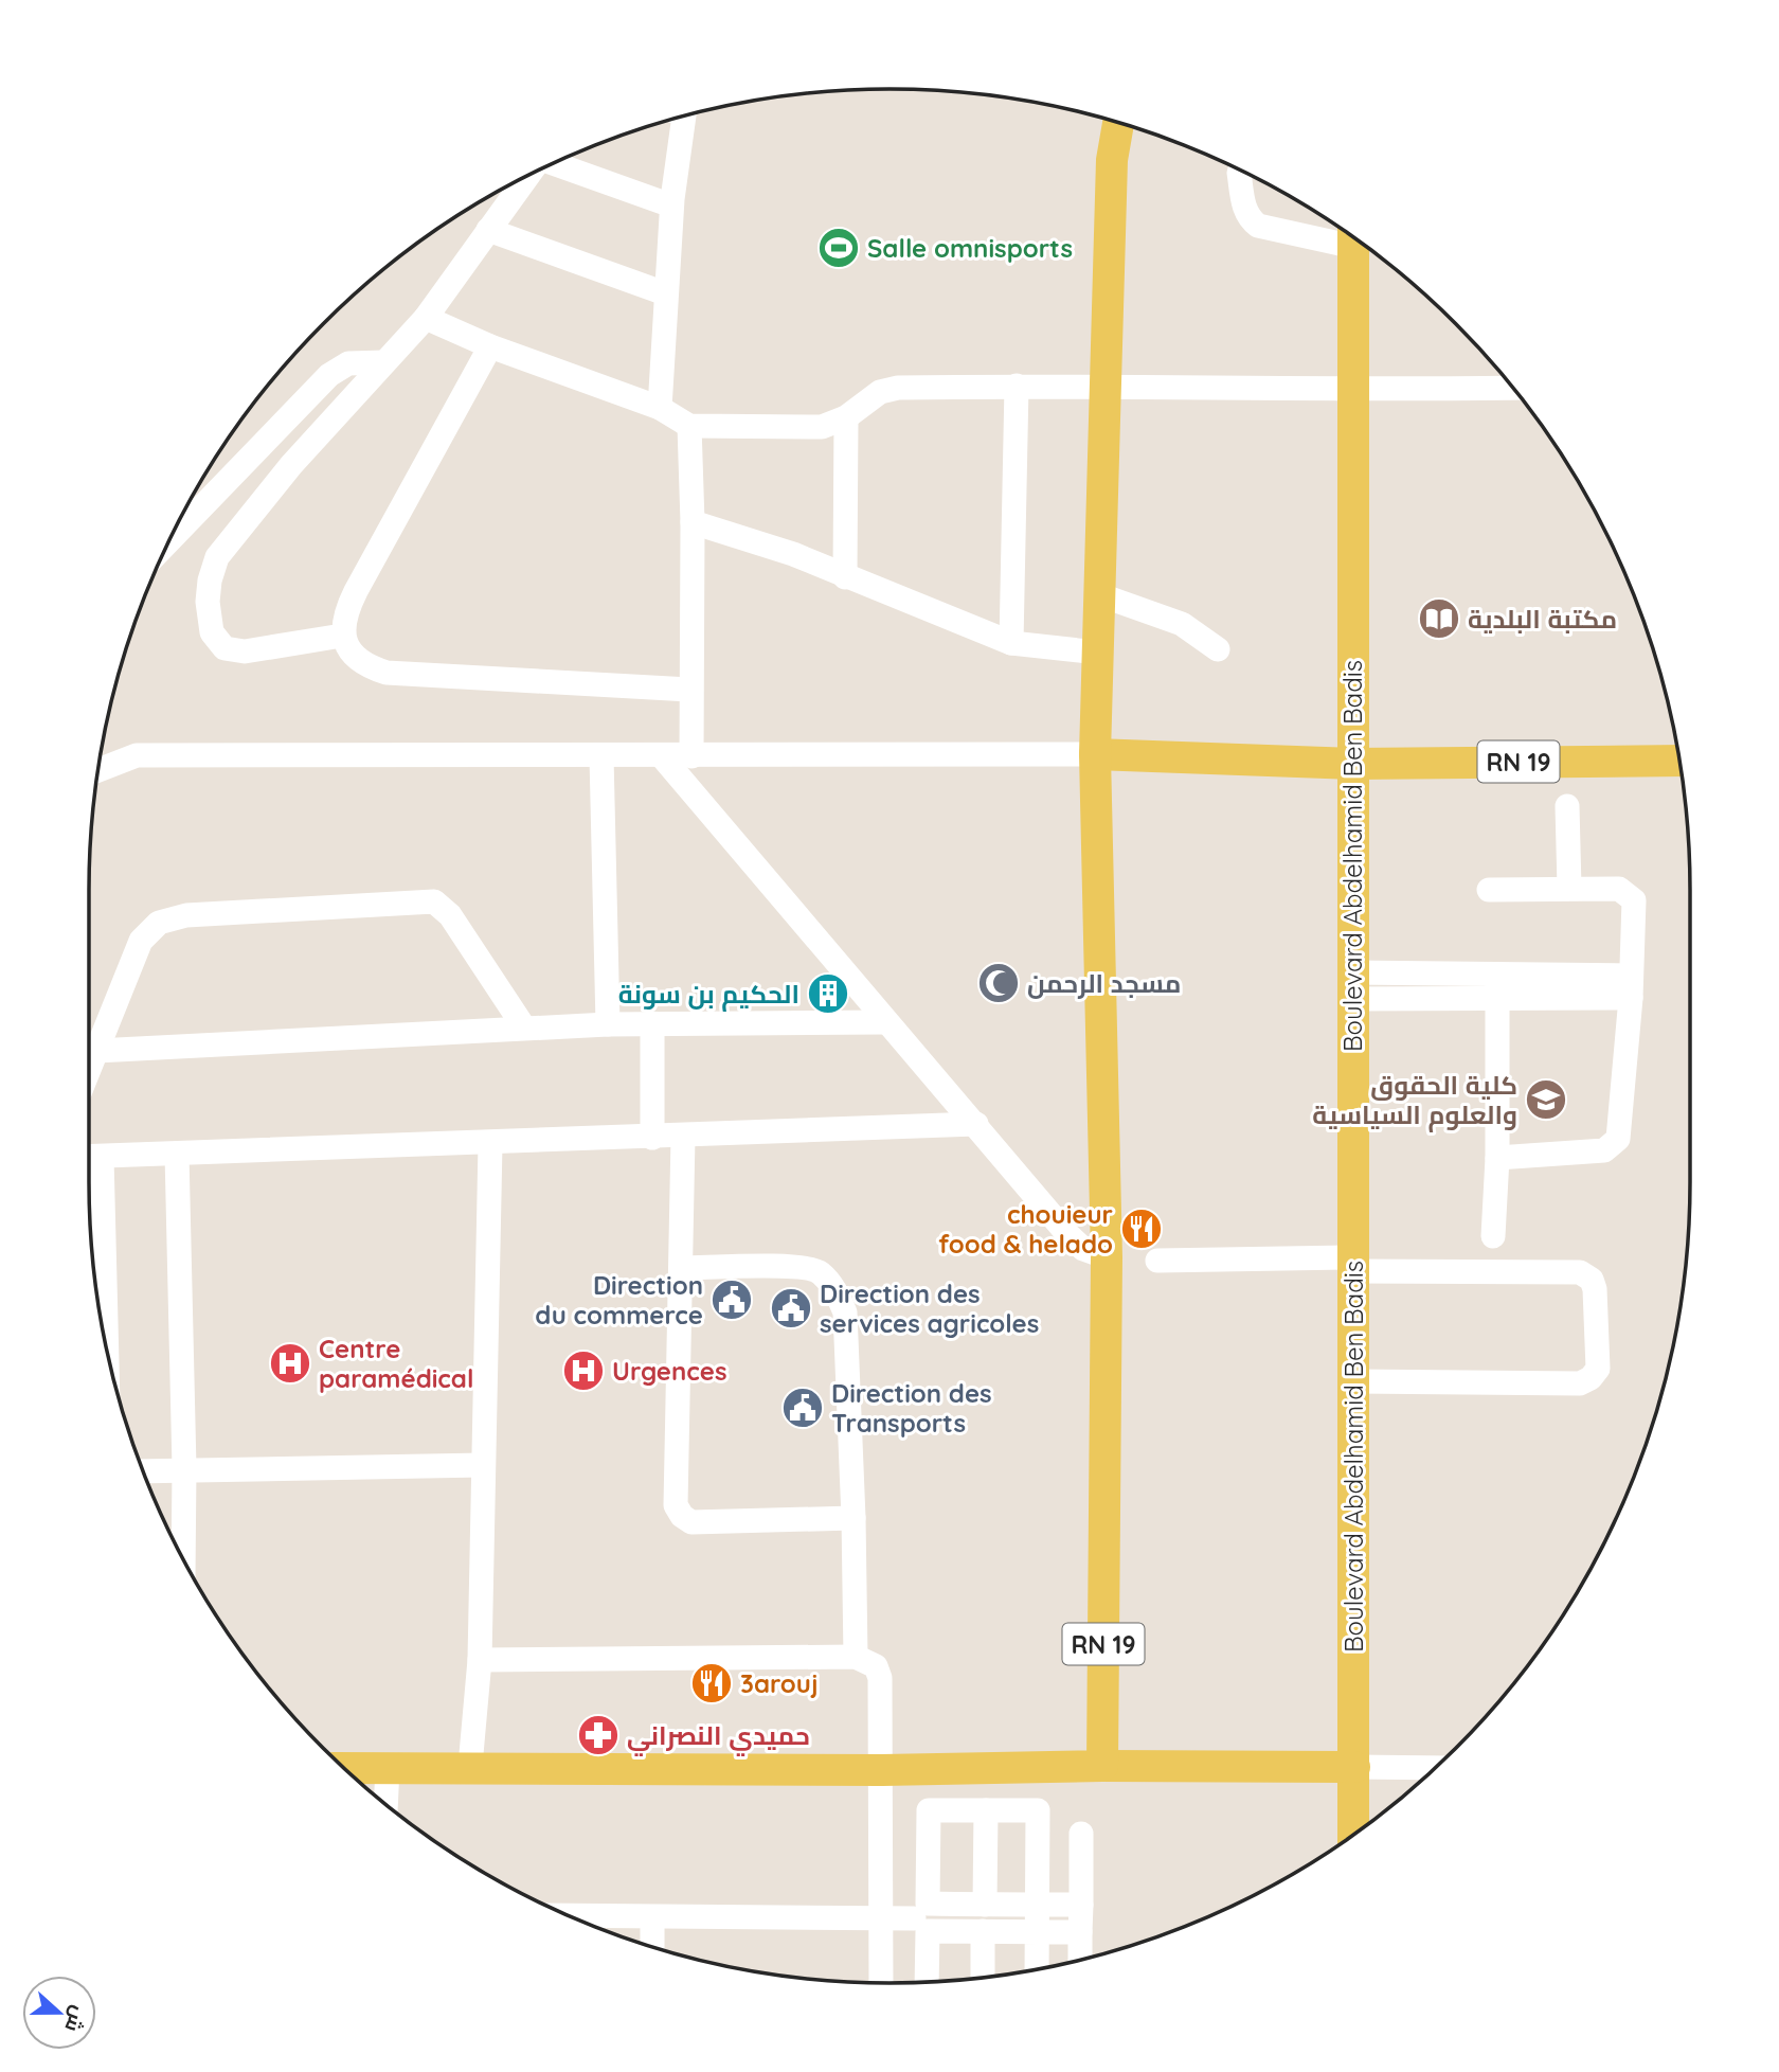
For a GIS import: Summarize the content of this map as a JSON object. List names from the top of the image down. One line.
{"streets":{"main road":["RN 19","Boulevard Abdelhamid Ben Badis"]},"crossings":[["RN 19","Boulevard Abdelhamid Ben Badis"]],"places":{"sports":["Salle omnisports"],"library":["مكتبة البلدية"],"mosque":["مسجد الرحمن"],"building":["الحكيم بن سونة"],"school or university":["كلية الحقوق والعلوم السياسية"],"restaurant":["chouieur food & helado","3arouj"],"public building":["Direction du commerce","Direction des services agricoles","Direction des Transports"],"hospital":["Centre paramédical","Urgences"],"pharmacy":["حميدي النصراني"]},"north":"right"}
